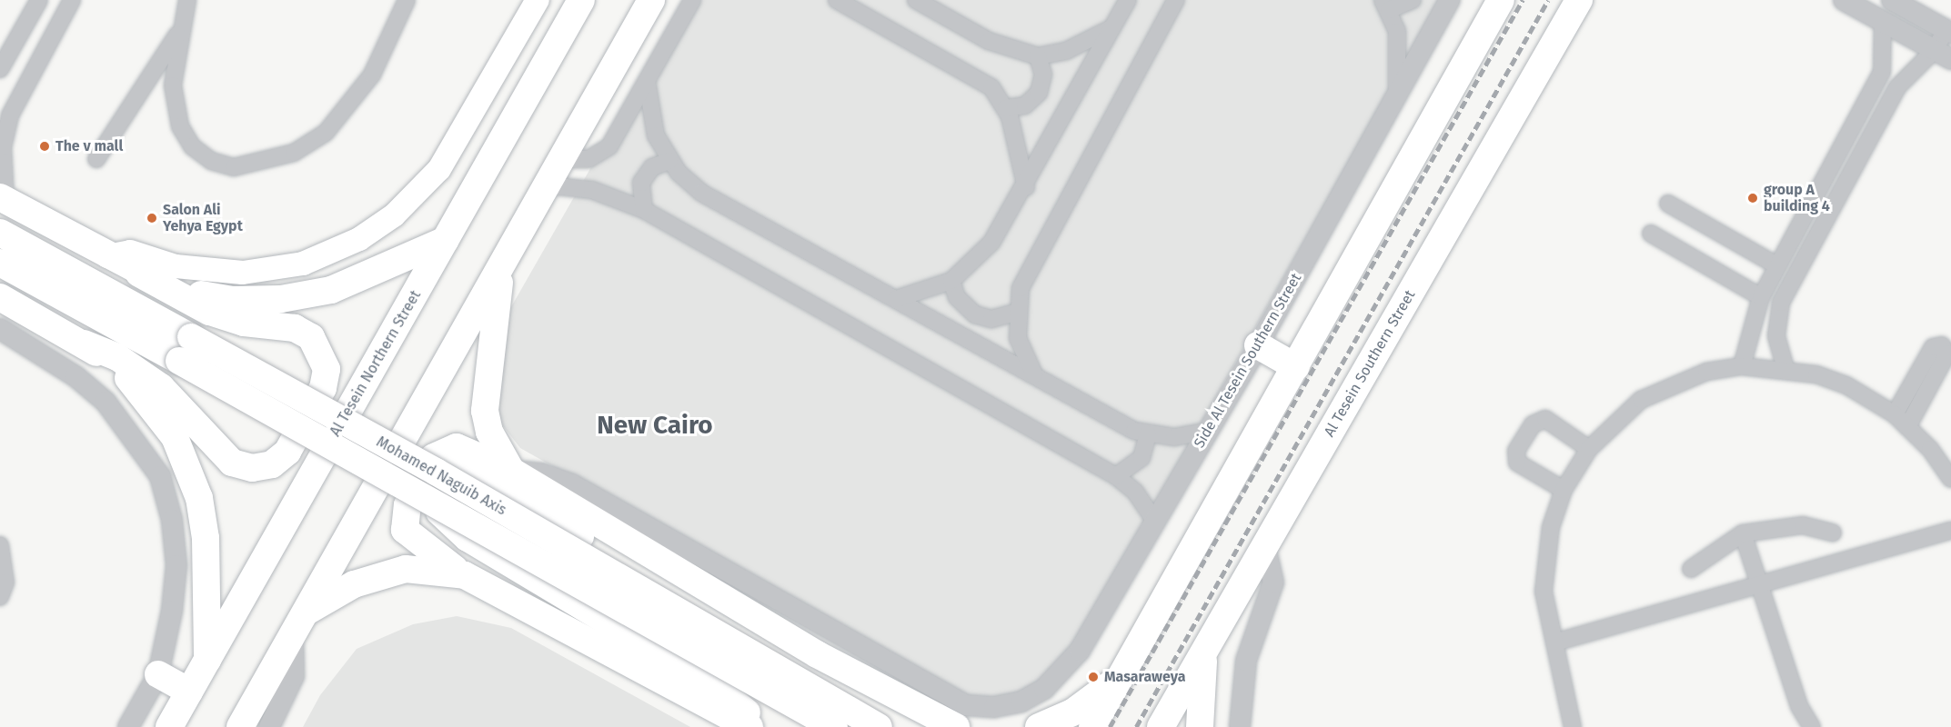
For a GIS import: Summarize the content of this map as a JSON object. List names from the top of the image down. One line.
{"streets":{"main road":["Al Tesein Northern Street","Al Tesein Southern Street","Mohamed Naguib Axis"],"street":["Side Al Tesein Southern Street"]},"districts":["New Cairo"],"places":["The v mall","group A building 4","Salon Ali Yehya Egypt","Masaraweya"]}
